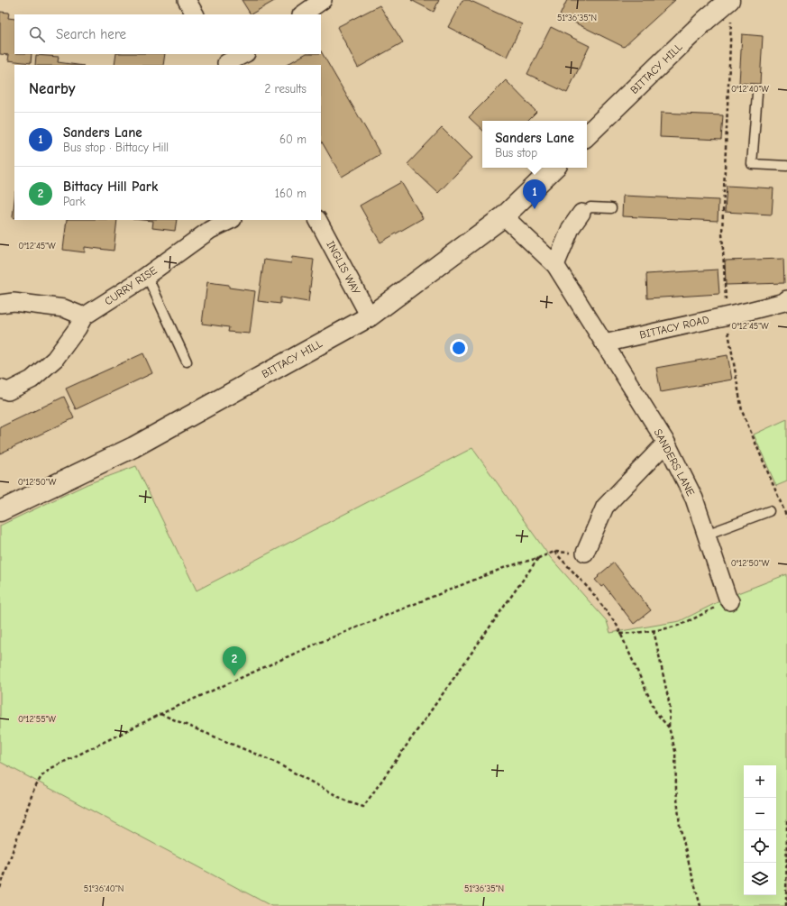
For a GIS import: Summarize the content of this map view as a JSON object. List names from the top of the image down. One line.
{"streets":{"main road":["BITTACY HILL"],"street":["INGLIS WAY","CURRY RISE","BITTACY ROAD","SANDERS LANE"]},"crossings":[["BITTACY HILL","INGLIS WAY"],["BITTACY HILL","SANDERS LANE"],["BITTACY ROAD","SANDERS LANE"]],"page":{"search":"Search here","heading":["Nearby","2 results"],"list":[{"mark":"1","name":"Sanders Lane","note":"Bus stop · Bittacy Hill","value":"60 m"},{"mark":"2","name":"Bittacy Hill Park","note":"Park","value":"160 m"}],"popup":["Sanders Lane","Bus stop"],"pins":["1","2"],"map_buttons":["+","−"]},"coordinates":["51°36'35\"N","0°12'40\"W","0°12'45\"W","0°12'50\"W","0°12'55\"W","51°36'40\"N"]}
